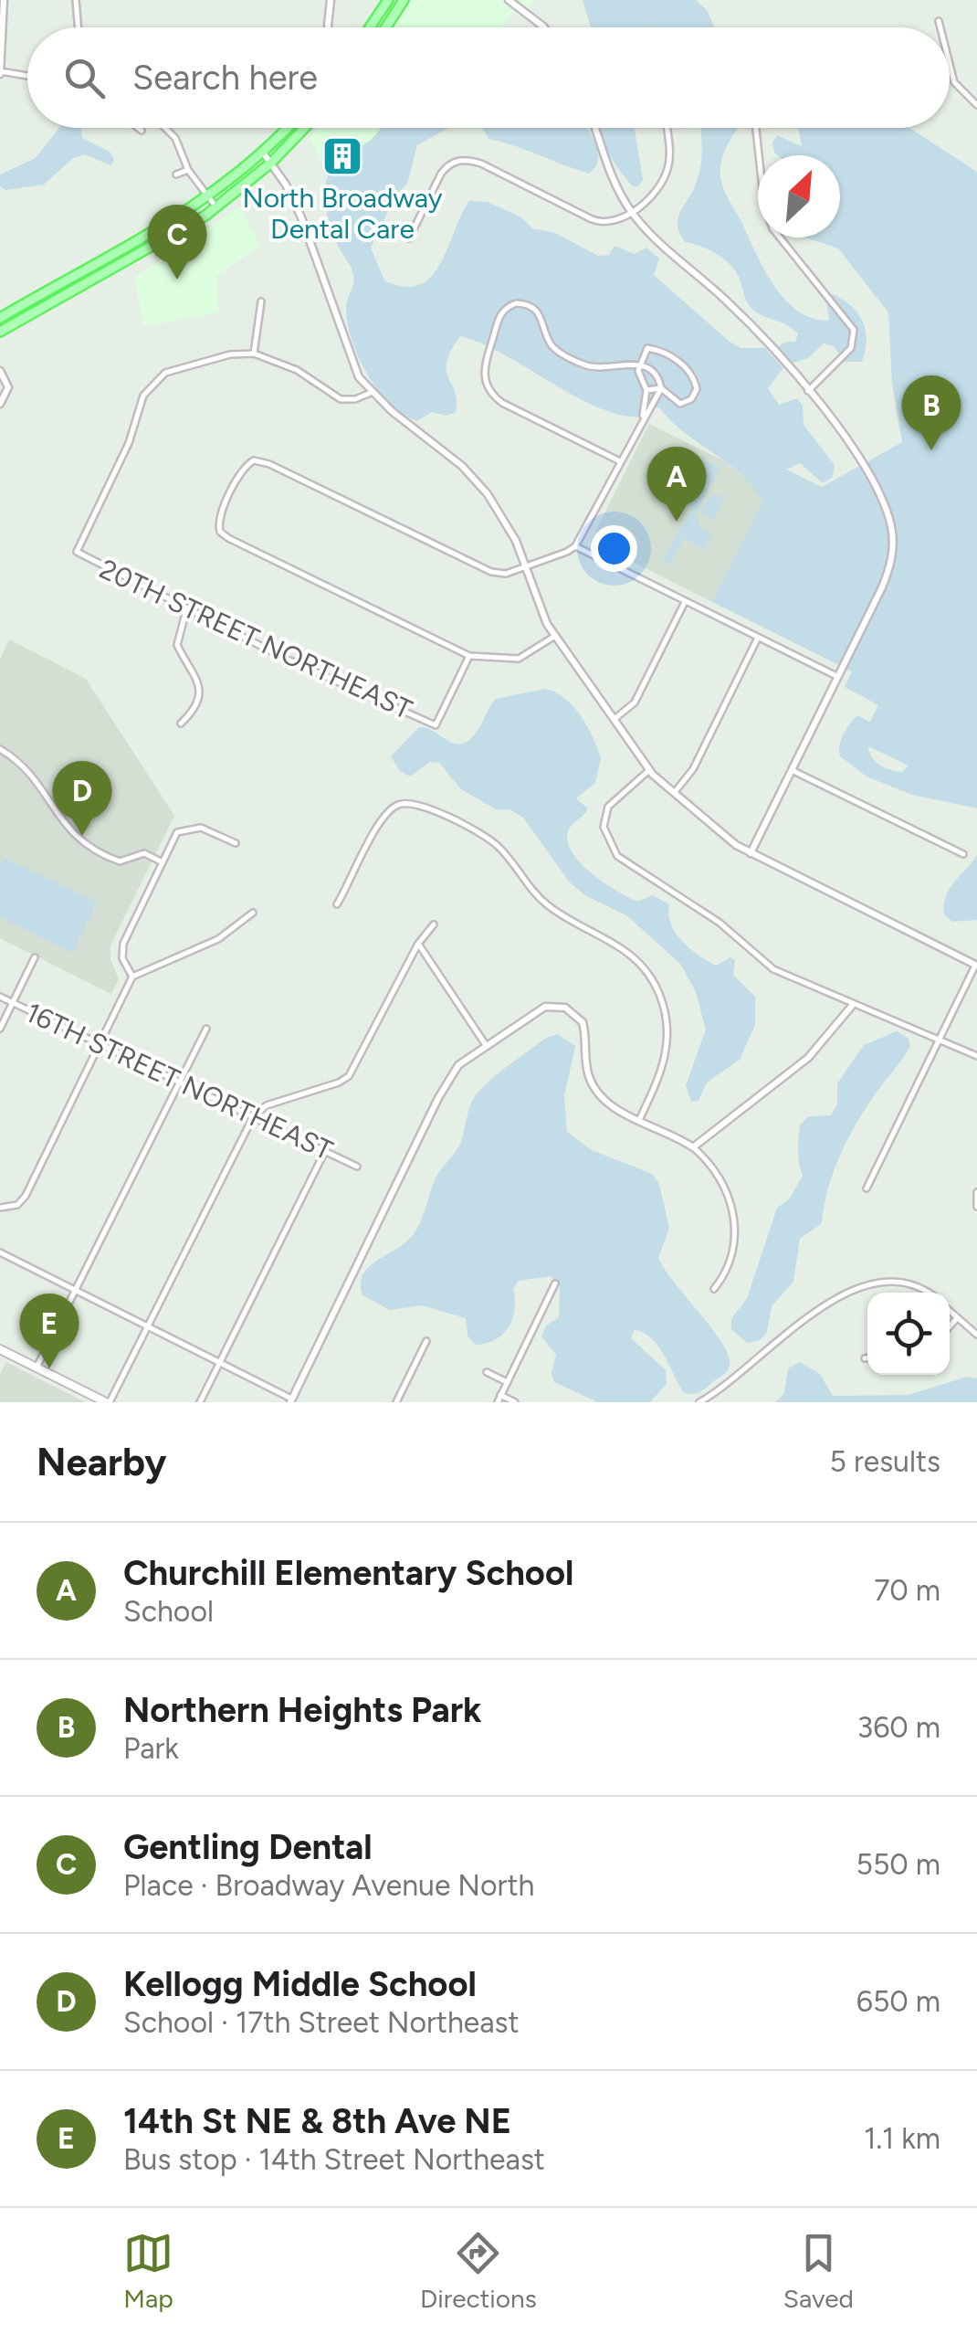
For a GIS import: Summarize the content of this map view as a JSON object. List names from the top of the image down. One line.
{"streets":{"street":["20TH STREET NORTHEAST","16TH STREET NORTHEAST"]},"places":{"building":["North Broadway Dental Care"]},"north":"top right","page":{"search":"Search here","pins":["C","B","A","D","E"],"heading":["Nearby","5 results"],"list":[{"mark":"A","name":"Churchill Elementary School","note":"School","value":"70 m"},{"mark":"B","name":"Northern Heights Park","note":"Park","value":"360 m"},{"mark":"C","name":"Gentling Dental","note":"Place · Broadway Avenue North","value":"550 m"},{"mark":"D","name":"Kellogg Middle School","note":"School · 17th Street Northeast","value":"650 m"},{"mark":"E","name":"14th St NE & 8th Ave NE","note":"Bus stop · 14th Street Northeast","value":"1.1 km"}],"nav":["Map","Directions","Saved"]}}
